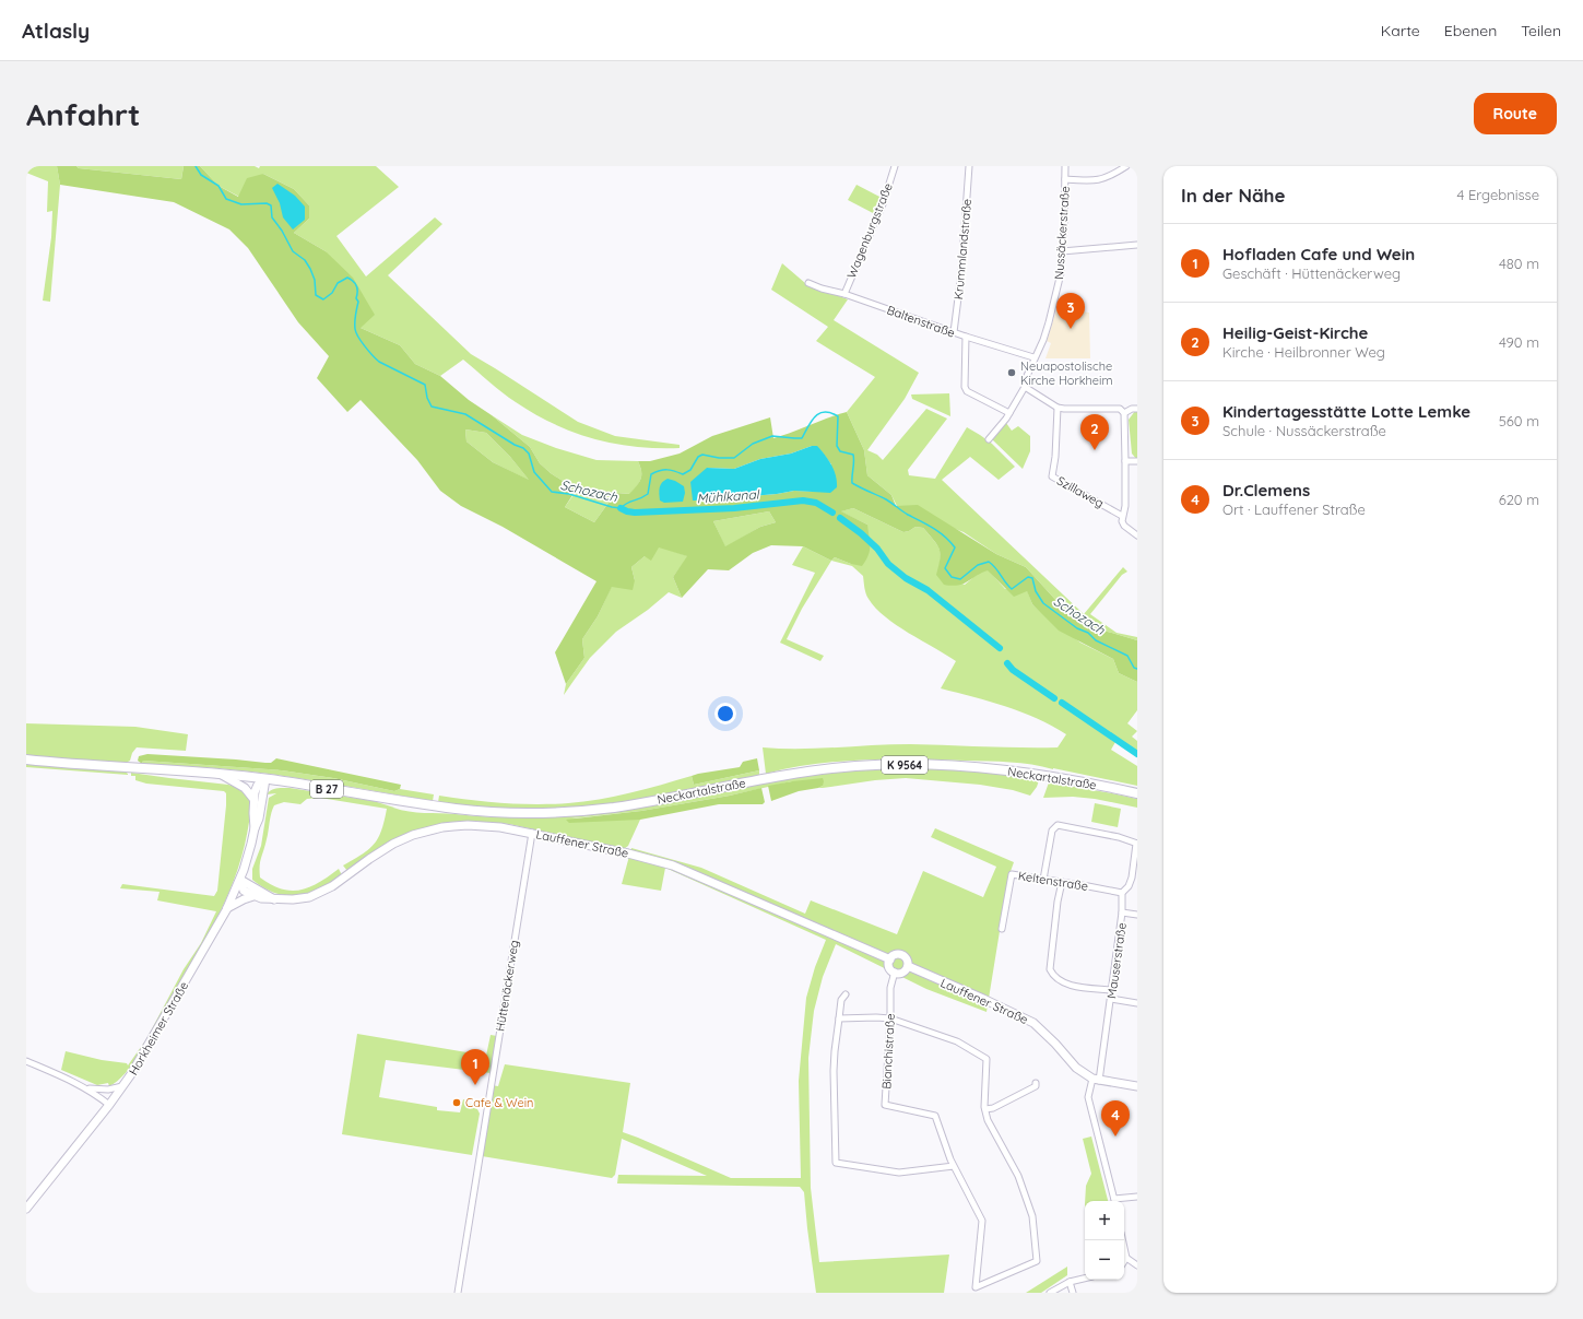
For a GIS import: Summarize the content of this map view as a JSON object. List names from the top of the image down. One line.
{"streets":{"main road":["K 9564","Neckartalstraße","B 27"],"street":["Wagenburgstraße","Nussäckerstraße","Krummlandstraße","Baltenstraße","Szillaweg","Lauffener Straße","Keltenstraße","Mauserstraße","Hüttenäckerweg","Horkheimer Straße","Bianchistraße"]},"crossings":[["Wagenburgstraße","Baltenstraße"],["Nussäckerstraße","Baltenstraße"],["Krummlandstraße","Baltenstraße"],["Neckartalstraße","B 27"],["Neckartalstraße","Horkheimer Straße"],["B 27","Horkheimer Straße"],["Lauffener Straße","Mauserstraße"],["Lauffener Straße","Hüttenäckerweg"],["Lauffener Straße","Bianchistraße"],["Keltenstraße","Mauserstraße"]],"water":["Schozach","Mühlkanal"],"places":["Neuapostolische Kirche Horkheim","Cafe & Wein"],"page":{"header":"Atlasly","nav":["Karte","Ebenen","Teilen"],"buttons":"Route","title":"Anfahrt","heading":["In der Nähe","4 Ergebnisse"],"list":[{"mark":"1","name":"Hofladen Cafe und Wein","note":"Geschäft · Hüttenäckerweg","value":"480 m"},{"mark":"2","name":"Heilig-Geist-Kirche","note":"Kirche · Heilbronner Weg","value":"490 m"},{"mark":"3","name":"Kindertagesstätte Lotte Lemke","note":"Schule · Nussäckerstraße","value":"560 m"},{"mark":"4","name":"Dr.Clemens","note":"Ort · Lauffener Straße","value":"620 m"}],"pins":["3","2","1","4"],"map_buttons":["+","−"]}}
